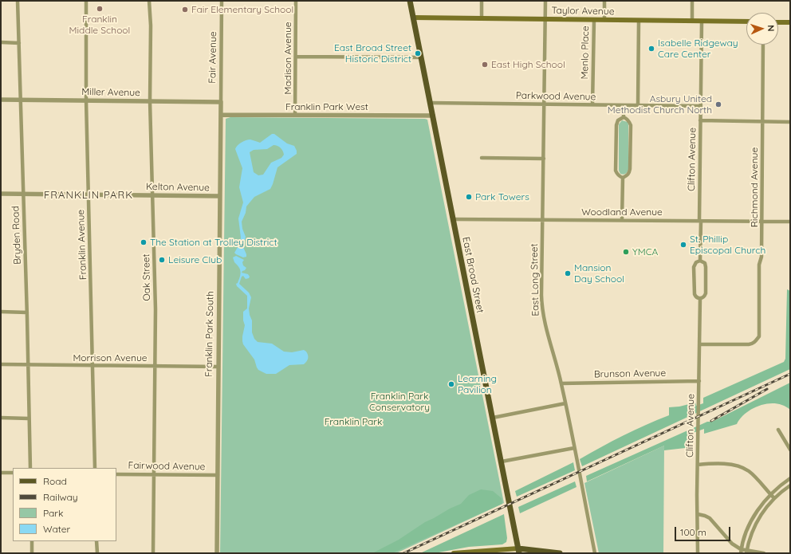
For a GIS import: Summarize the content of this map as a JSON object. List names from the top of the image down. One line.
{"streets":{"main road":["Taylor Avenue","East Broad Street"],"street":["Menlo Place","Fair Avenue","Madison Avenue","Miller Avenue","Parkwood Avenue","Franklin Park West","Clifton Avenue","Kelton Avenue","Richmond Avenue","Woodland Avenue","Bryden Road","Franklin Avenue","Oak Street","East Long Street","Franklin Park South","Morrison Avenue","Brunson Avenue","Fairwood Avenue"]},"crossings":[["Taylor Avenue","Menlo Place"],["Taylor Avenue","Clifton Avenue"],["Taylor Avenue","East Broad Street"],["Taylor Avenue","East Long Street"],["Menlo Place","Parkwood Avenue"],["Fair Avenue","Miller Avenue"],["Fair Avenue","Franklin Park West"],["Fair Avenue","Franklin Park South"],["Madison Avenue","Franklin Park West"],["Miller Avenue","Bryden Road"],["Miller Avenue","Franklin Avenue"],["Miller Avenue","Oak Street"],["Parkwood Avenue","Clifton Avenue"],["Parkwood Avenue","East Broad Street"],["Parkwood Avenue","East Long Street"],["Franklin Park West","East Broad Street"],["Franklin Park West","Franklin Park South"],["Clifton Avenue","Richmond Avenue"],["Clifton Avenue","Woodland Avenue"],["Clifton Avenue","Brunson Avenue"],["Kelton Avenue","Bryden Road"],["Kelton Avenue","Franklin Avenue"],["Kelton Avenue","Oak Street"],["Kelton Avenue","Franklin Park South"],["Richmond Avenue","Woodland Avenue"],["Woodland Avenue","East Broad Street"],["Woodland Avenue","East Long Street"],["Bryden Road","Morrison Avenue"],["Franklin Avenue","Morrison Avenue"],["Oak Street","Morrison Avenue"],["Oak Street","Fairwood Avenue"],["East Long Street","Brunson Avenue"],["Franklin Park South","Morrison Avenue"],["Franklin Park South","Fairwood Avenue"]],"districts":["FRANKLIN PARK"],"parks":["Franklin Park Conservatory","Franklin Park"],"places":["Franklin Middle School","Fair Elementary School","Isabelle Ridgeway Care Center","East Broad Street Historic District","East High School","Asbury United Methodist Church North","Park Towers","The Station at Trolley District","St. Phillip Episcopal Church","YMCA","Leisure Club","Mansion Day School","Learning Pavilion"],"legend":["Road","Railway","Park","Water"],"scale_bar":"100 m","north":"right"}
